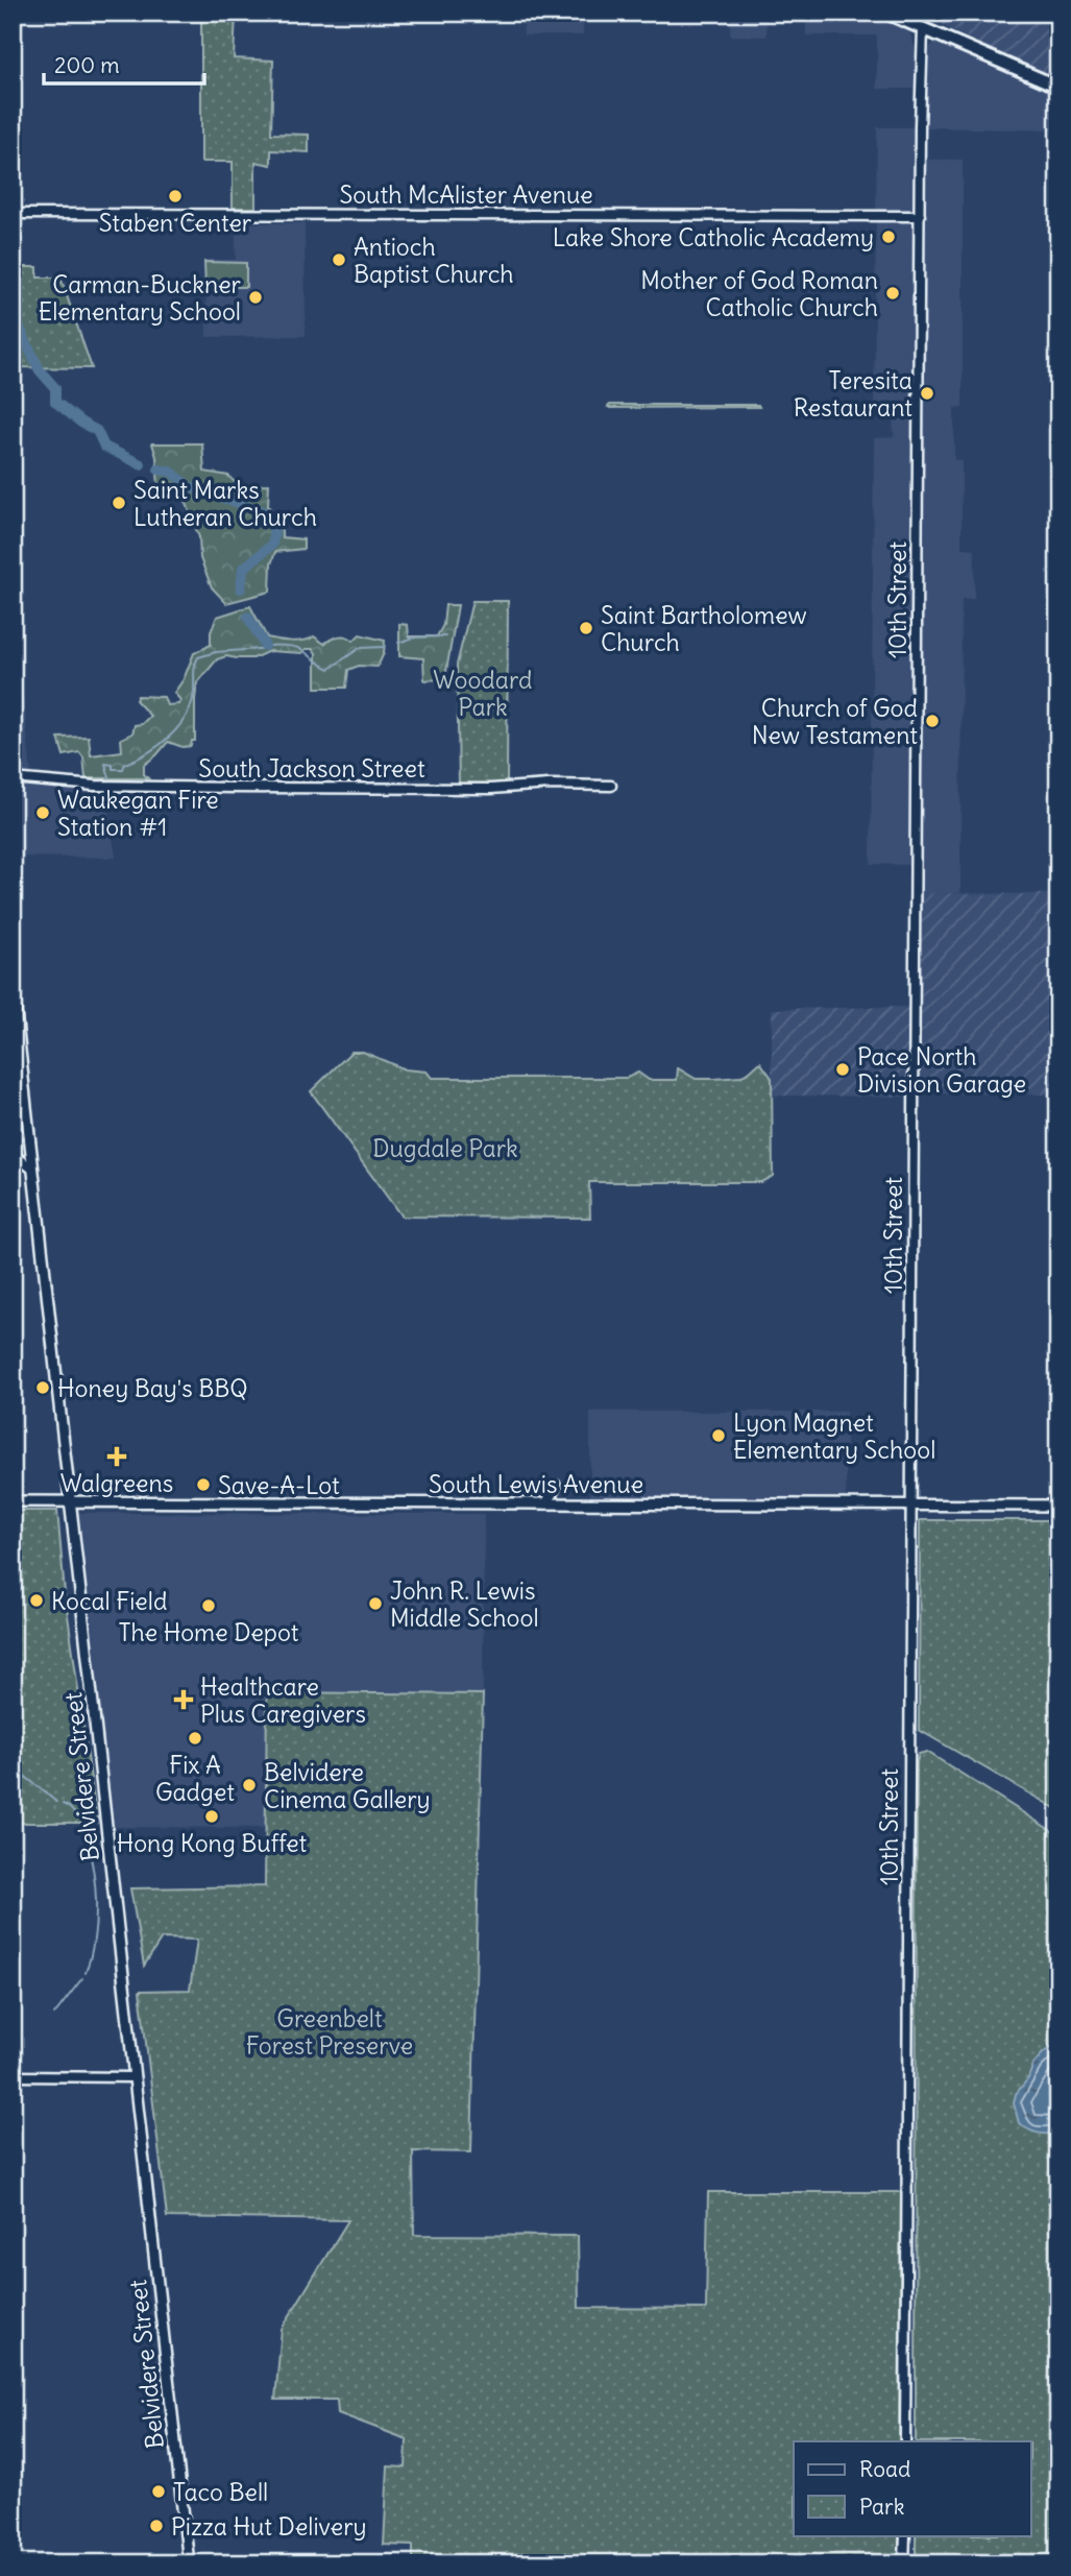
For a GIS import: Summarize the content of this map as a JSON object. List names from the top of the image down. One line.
{"streets":{"main road":["South Lewis Avenue","Belvidere Street"],"street":["South McAlister Avenue","10th Street","South Jackson Street"]},"crossings":[["South McAlister Avenue","10th Street"],["10th Street","South Lewis Avenue"],["South Lewis Avenue","Belvidere Street"]],"parks":["Woodard Park","Dugdale Park","Greenbelt Forest Preserve"],"places":{"other":["Staben Center","Lake Shore Catholic Academy","Antioch Baptist Church","Mother of God Roman Catholic Church","Carman-Buckner Elementary School","Teresita Restaurant","Saint Marks Lutheran Church","Saint Bartholomew Church","Church of God New Testament","Waukegan Fire Station #1","Pace North Division Garage","Honey Bay's BBQ","Lyon Magnet Elementary School","Save-A-Lot","Kocal Field","John R. Lewis Middle School","The Home Depot","Fix A Gadget","Belvidere Cinema Gallery","Hong Kong Buffet","Taco Bell","Pizza Hut Delivery"],"health":["Walgreens","Healthcare Plus Caregivers"]},"legend":["Road","Park"],"scale_bar":"200 m"}
